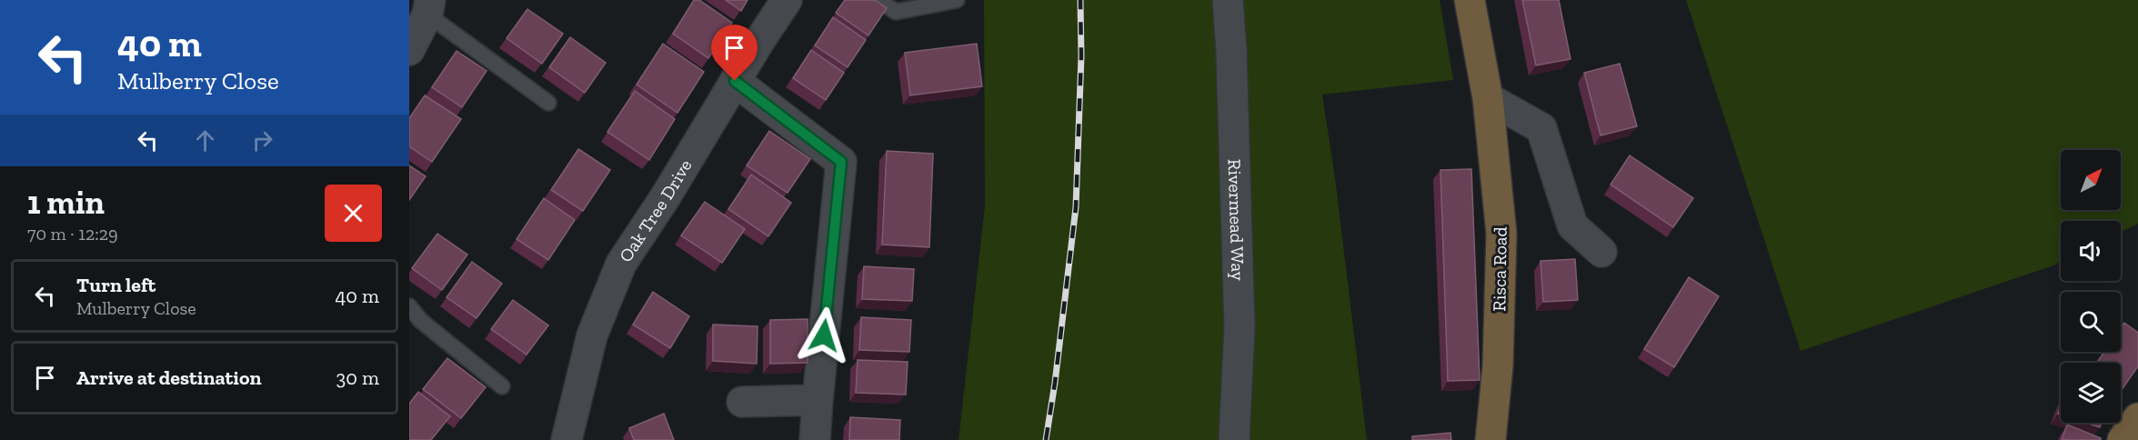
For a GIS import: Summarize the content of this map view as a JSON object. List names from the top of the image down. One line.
{"streets":{"main road":["Risca Road"],"street":["Oak Tree Drive","Rivermead Way"]},"north":"top right","page":{"turn":["40 m","Mulberry Close"],"heading":["1 min","70 m · 12:29"],"list":[{"name":"Turn left","note":"Mulberry Close","value":"40 m"},{"name":"Arrive at destination","value":"30 m"}]}}
